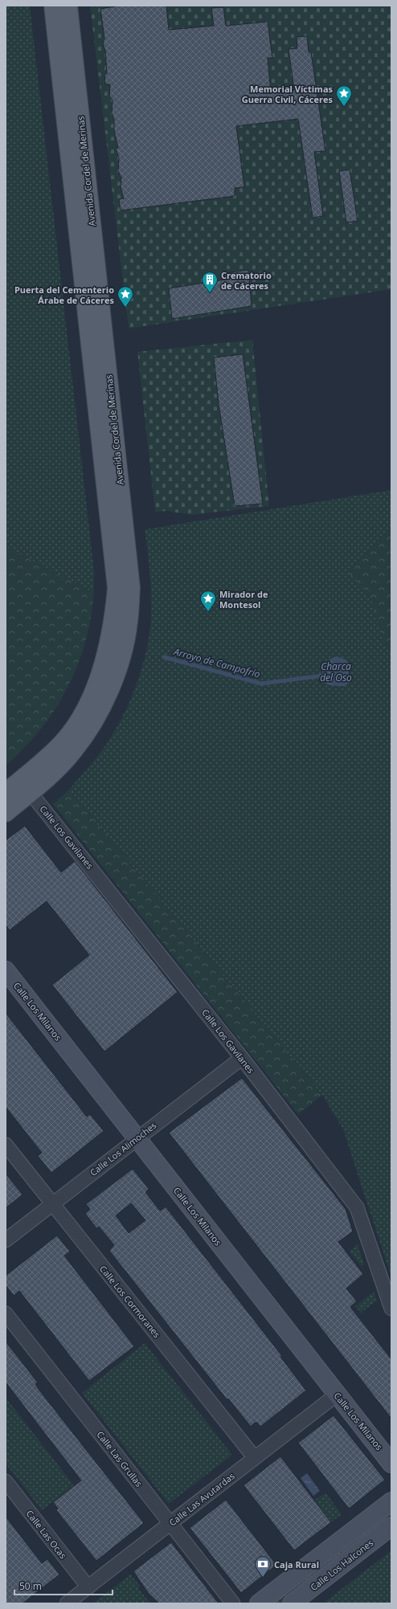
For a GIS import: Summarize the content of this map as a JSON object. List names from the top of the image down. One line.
{"streets":{"main road":["Avenida Cordel de Merinas"],"street":["Calle Los Gavilanes","Calle Los Milanos","Calle Los Alimoches","Calle Los Cormoranes","Calle Las Grullas","Calle Las Avutardas","Calle Las Ocas","Calle Los Halcones"]},"crossings":[["Avenida Cordel de Merinas","Calle Los Gavilanes"],["Calle Los Gavilanes","Calle Los Alimoches"],["Calle Los Milanos","Calle Los Alimoches"],["Calle Los Milanos","Calle Las Avutardas"],["Calle Los Alimoches","Calle Los Cormoranes"],["Calle Los Cormoranes","Calle Las Avutardas"],["Calle Las Grullas","Calle Las Avutardas"],["Calle Las Avutardas","Calle Las Ocas"]],"water":["Arroyo de Campofrío","Charca del Oso"],"places":{"place":["Memorial Víctimas Guerra Civil, Cáceres","Puerta del Cementerio Árabe de Cáceres","Mirador de Montesol"],"building":["Crematorio de Cáceres"],"bank":["Caja Rural"]},"scale_bar":"50 m"}
